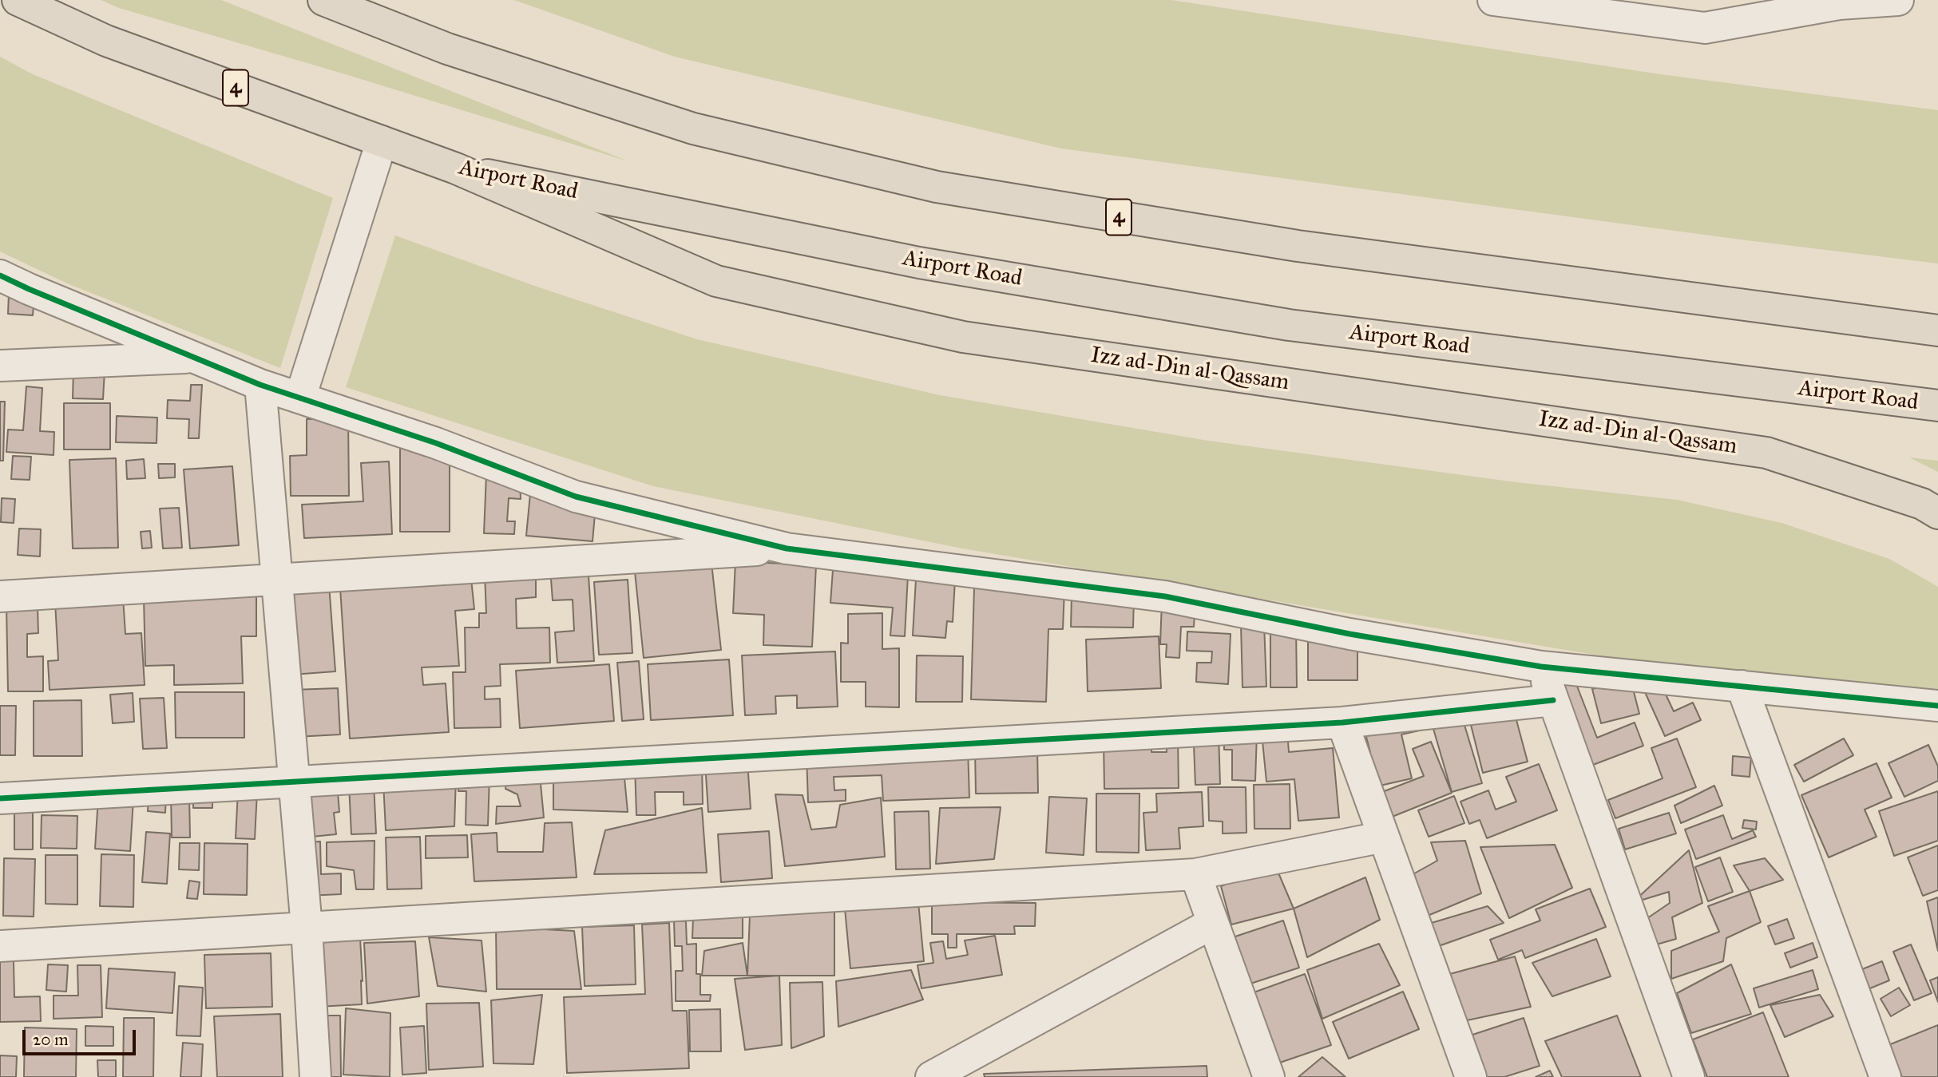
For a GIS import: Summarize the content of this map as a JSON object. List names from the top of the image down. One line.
{"streets":{"main road":["4","Airport Road","Izz ad-Din al-Qassam"]},"crossings":[["Airport Road","Izz ad-Din al-Qassam"]],"scale_bar":"20 m"}
